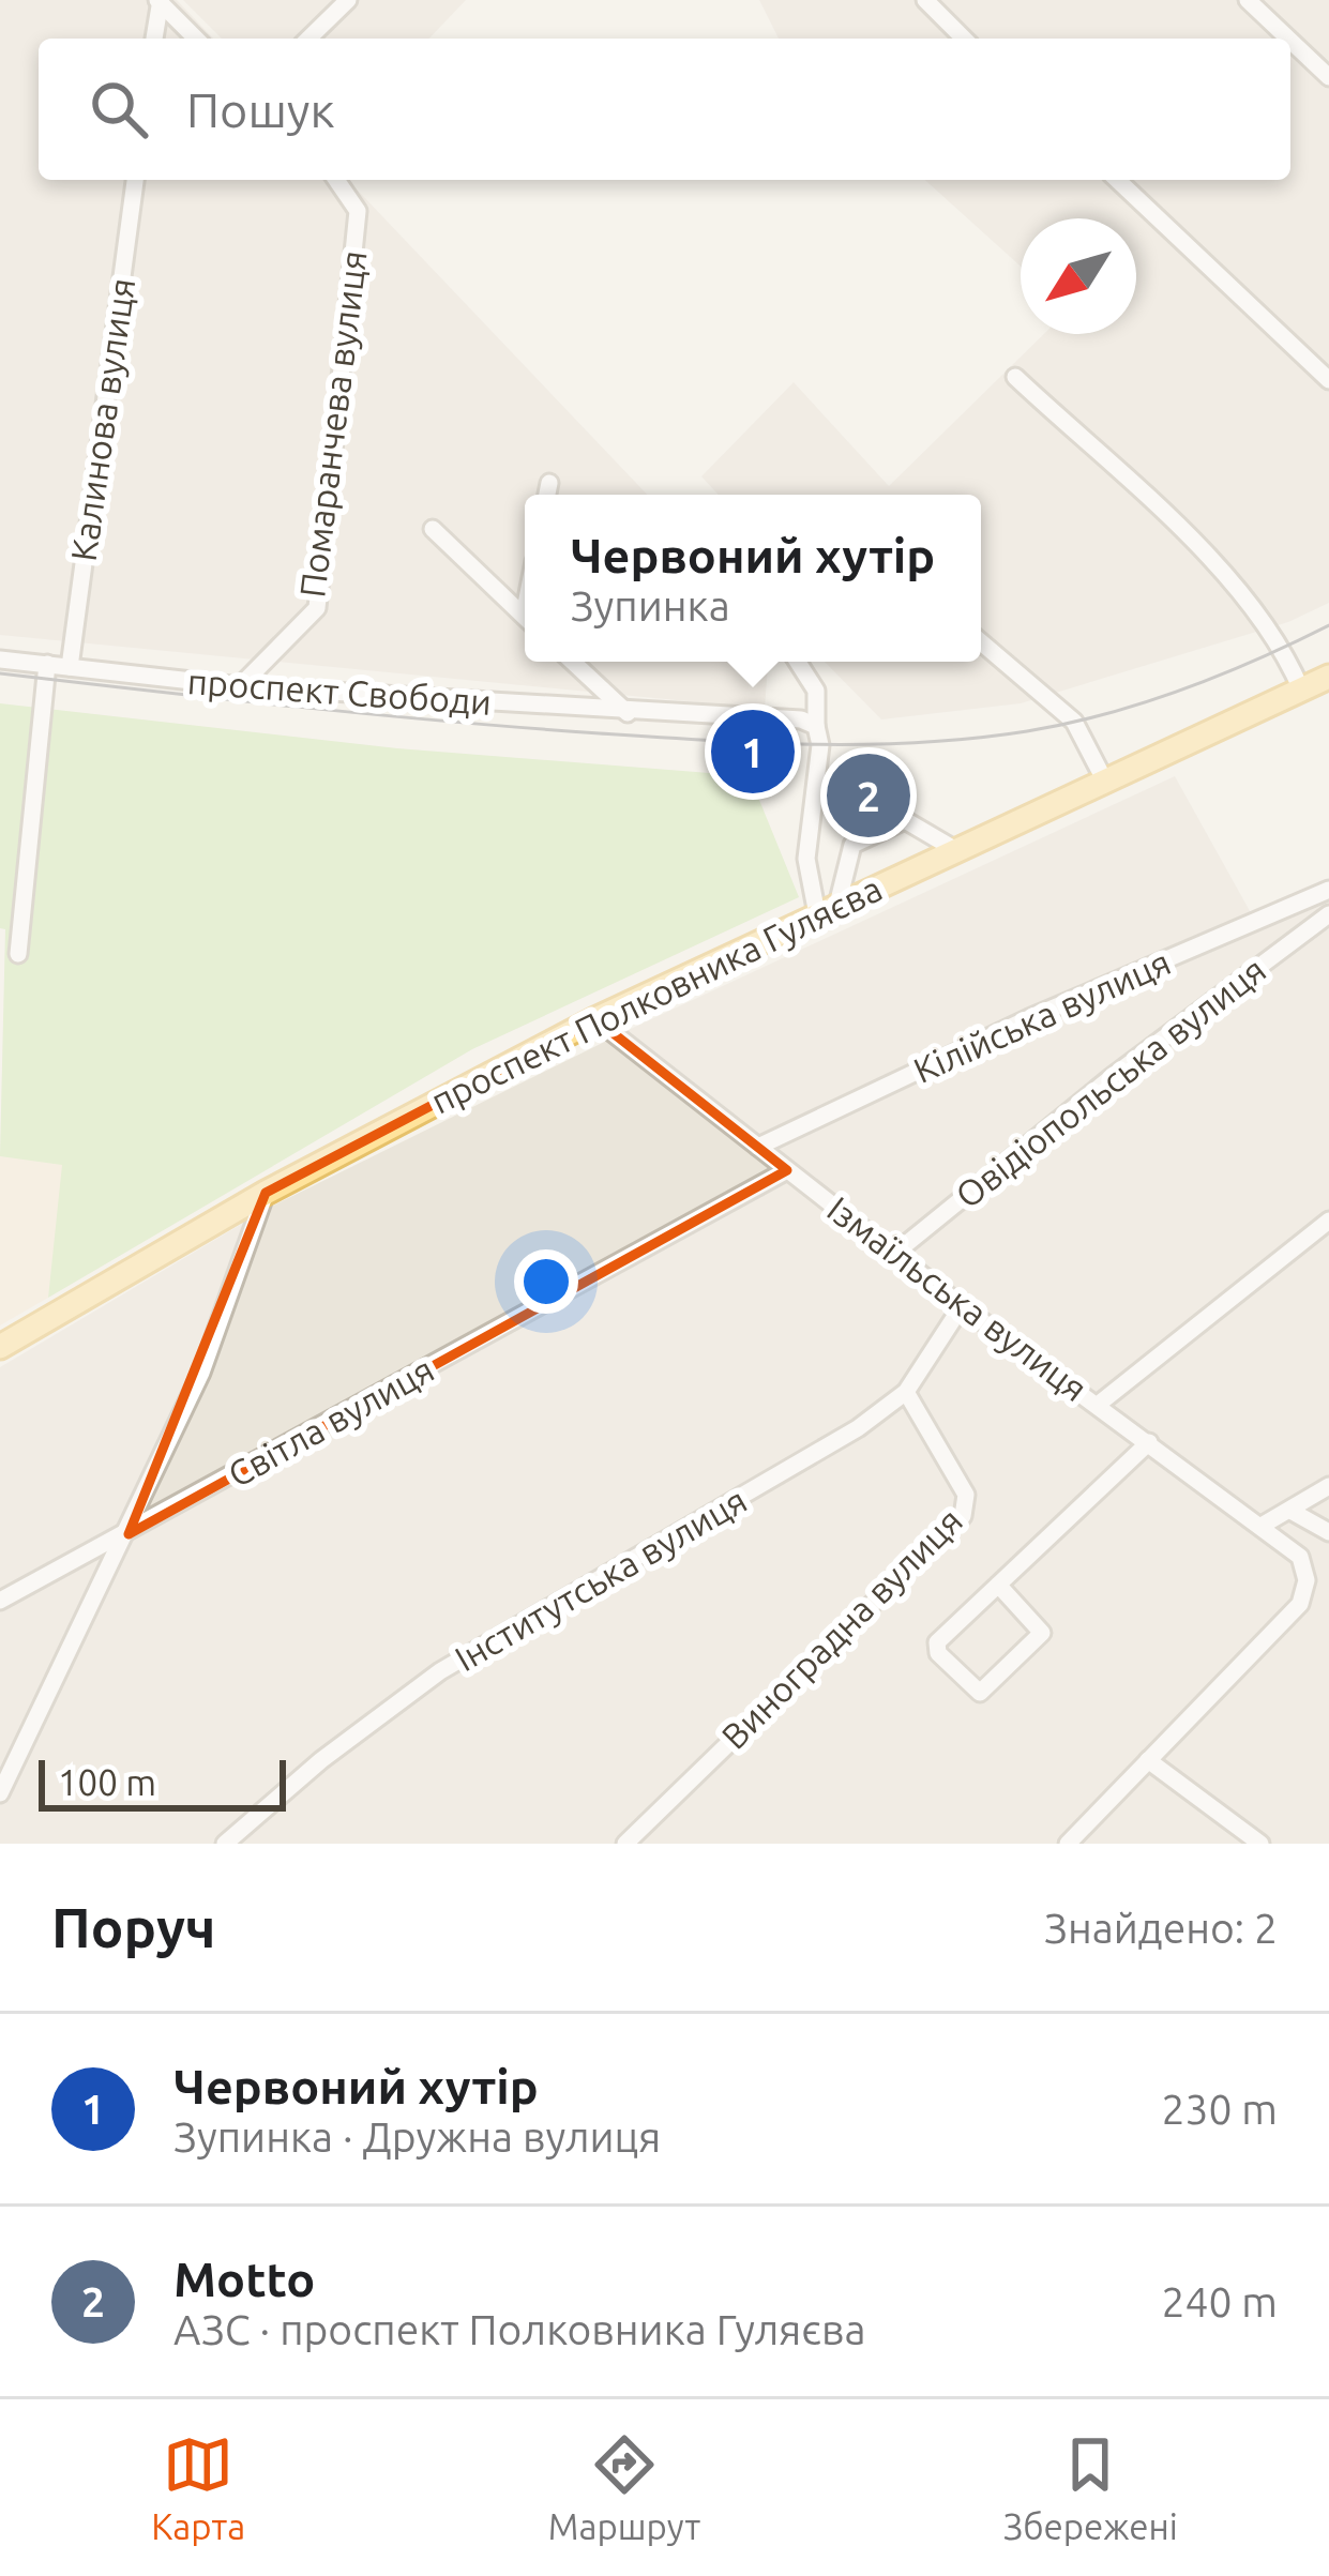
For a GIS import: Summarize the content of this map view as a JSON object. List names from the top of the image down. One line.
{"streets":{"main road":["проспект Полковника Гуляєва"],"street":["Калинова вулиця","Помаранчева вулиця","проспект Свободи","Кілійська вулиця","Овідіопольська вулиця","Ізмаїльська вулиця","Світла вулиця","Інститутська вулиця","Виноградна вулиця"]},"crossings":[["Калинова вулиця","проспект Свободи"],["Помаранчева вулиця","проспект Свободи"],["проспект Полковника Гуляєва","Ізмаїльська вулиця"],["Кілійська вулиця","Ізмаїльська вулиця"],["Овідіопольська вулиця","Ізмаїльська вулиця"],["Ізмаїльська вулиця","Світла вулиця"],["Ізмаїльська вулиця","Інститутська вулиця"],["Інститутська вулиця","Виноградна вулиця"]],"scale_bar":"100 m","north":"bottom left","page":{"search":"Пошук","popup":["Червоний хутір","Зупинка"],"pins":["1","2"],"scale":"100 m","heading":["Поруч","Знайдено: 2"],"list":[{"mark":"1","name":"Червоний хутір","note":"Зупинка · Дружна вулиця","value":"230 m"},{"mark":"2","name":"Motto","note":"АЗС · проспект Полковника Гуляєва","value":"240 m"}],"nav":["Карта","Маршрут","Збережені"]}}
